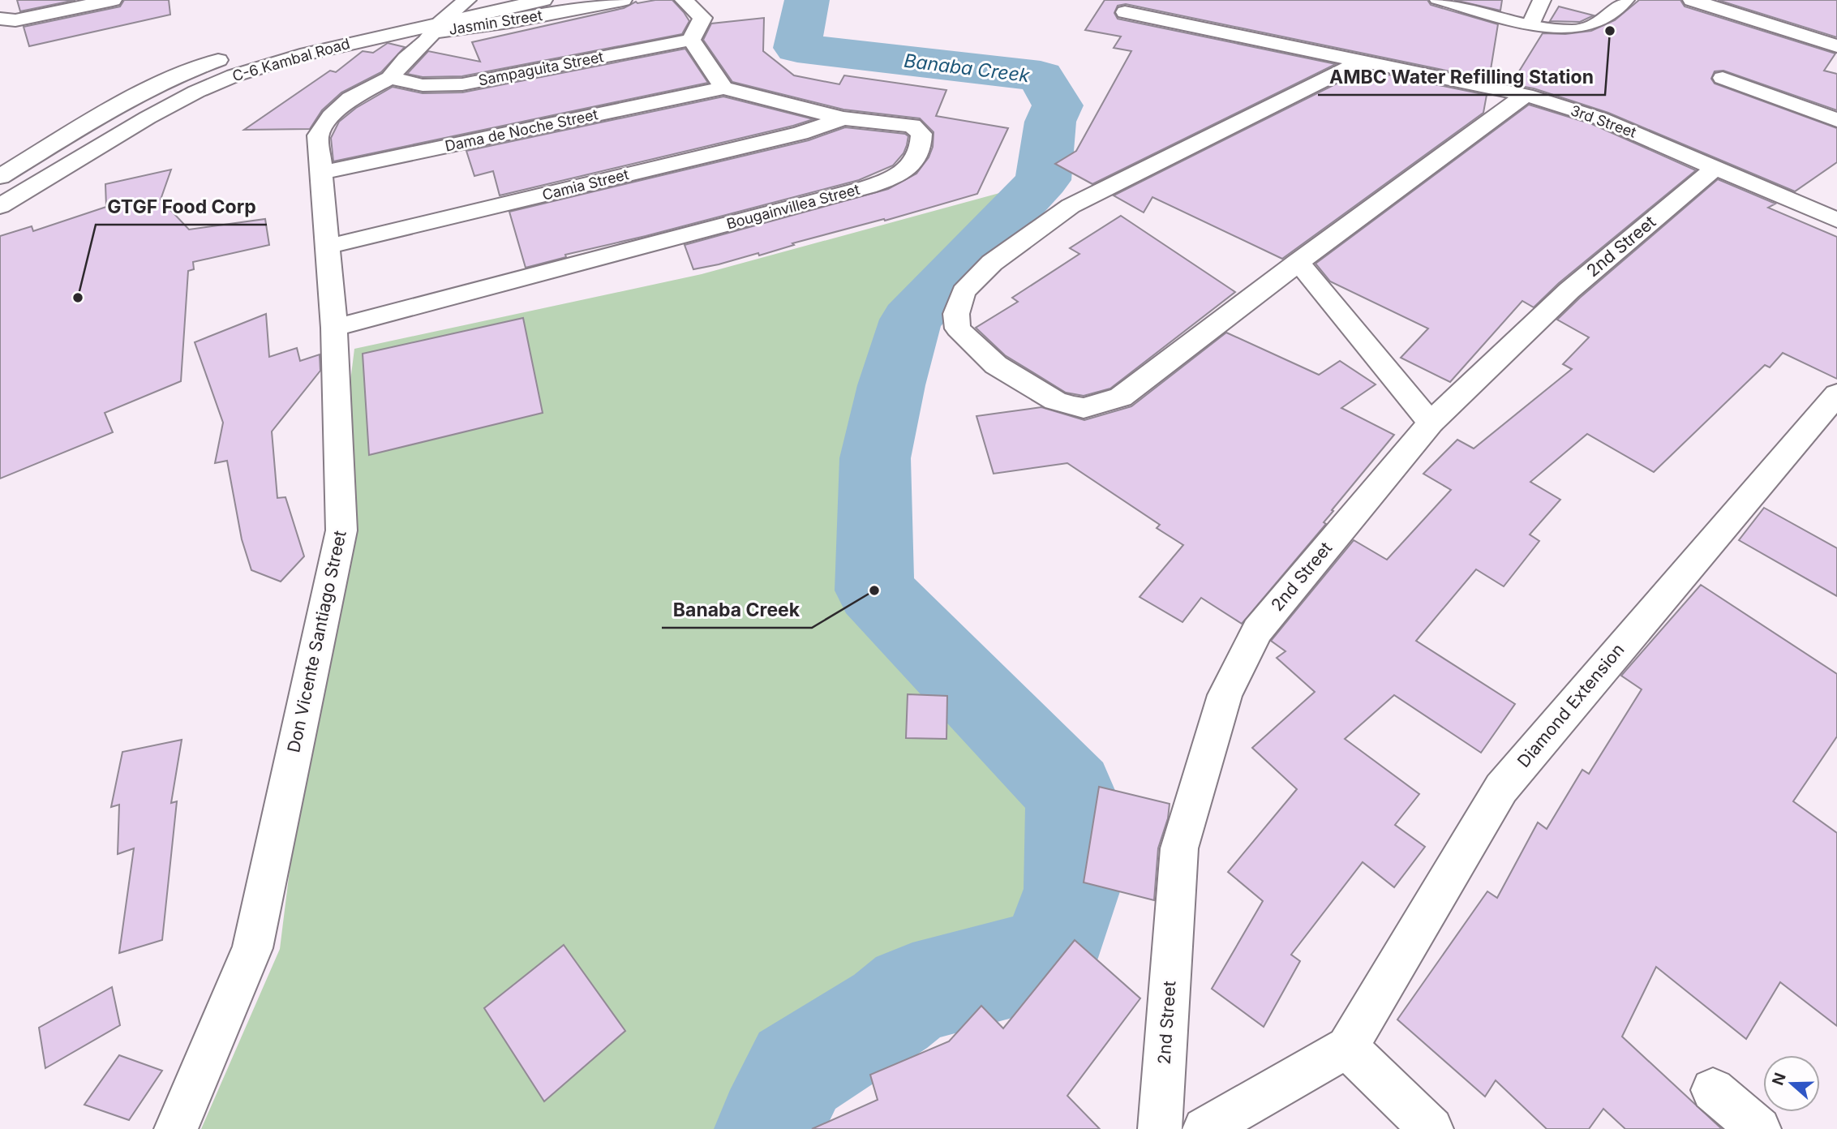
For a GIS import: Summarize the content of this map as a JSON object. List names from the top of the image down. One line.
{"streets":{"street":["Jasmin Street","C-6 Kambal Road","Sampaguita Street","3rd Street","Dama de Noche Street","Camia Street","Bougainvillea Street","2nd Street","Don Vicente Santiago Street","Diamond Extension"]},"crossings":[["Jasmin Street","C-6 Kambal Road"],["Jasmin Street","Don Vicente Santiago Street"],["C-6 Kambal Road","Don Vicente Santiago Street"],["Sampaguita Street","Don Vicente Santiago Street"],["3rd Street","2nd Street"],["Dama de Noche Street","Bougainvillea Street"],["Dama de Noche Street","Don Vicente Santiago Street"],["Camia Street","Bougainvillea Street"],["Camia Street","Don Vicente Santiago Street"],["Bougainvillea Street","Don Vicente Santiago Street"]],"water":["Banaba Creek"],"places":["AMBC Water Refilling Station","GTGF Food Corp","Banaba Creek"],"north":"left"}
